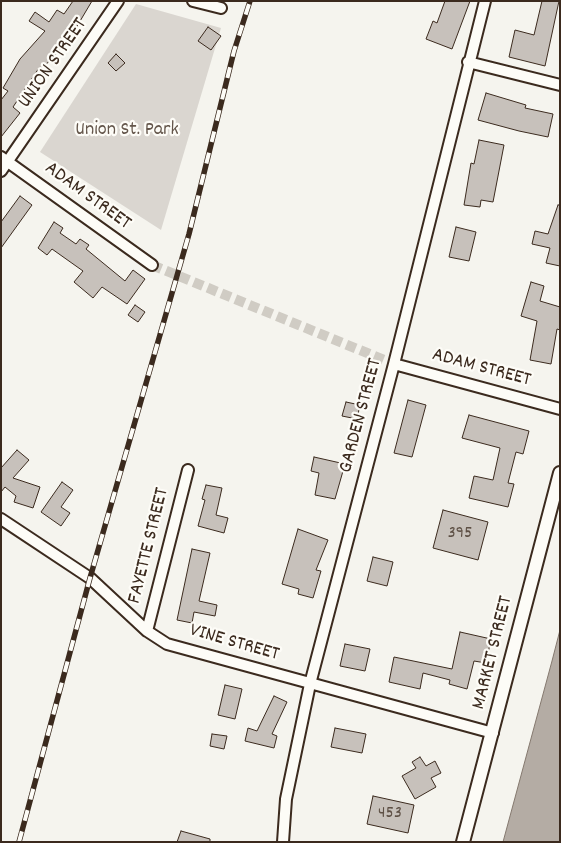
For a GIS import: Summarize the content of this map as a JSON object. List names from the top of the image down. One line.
{"streets":{"street":["UNION STREET","ADAM STREET","GARDEN STREET","FAYETTE STREET","VINE STREET","MARKET STREET"]},"crossings":[["UNION STREET","ADAM STREET"],["ADAM STREET","GARDEN STREET"],["GARDEN STREET","VINE STREET"],["FAYETTE STREET","VINE STREET"],["VINE STREET","MARKET STREET"]],"parks":["Union St. Park"],"house_numbers":["395","453"]}
